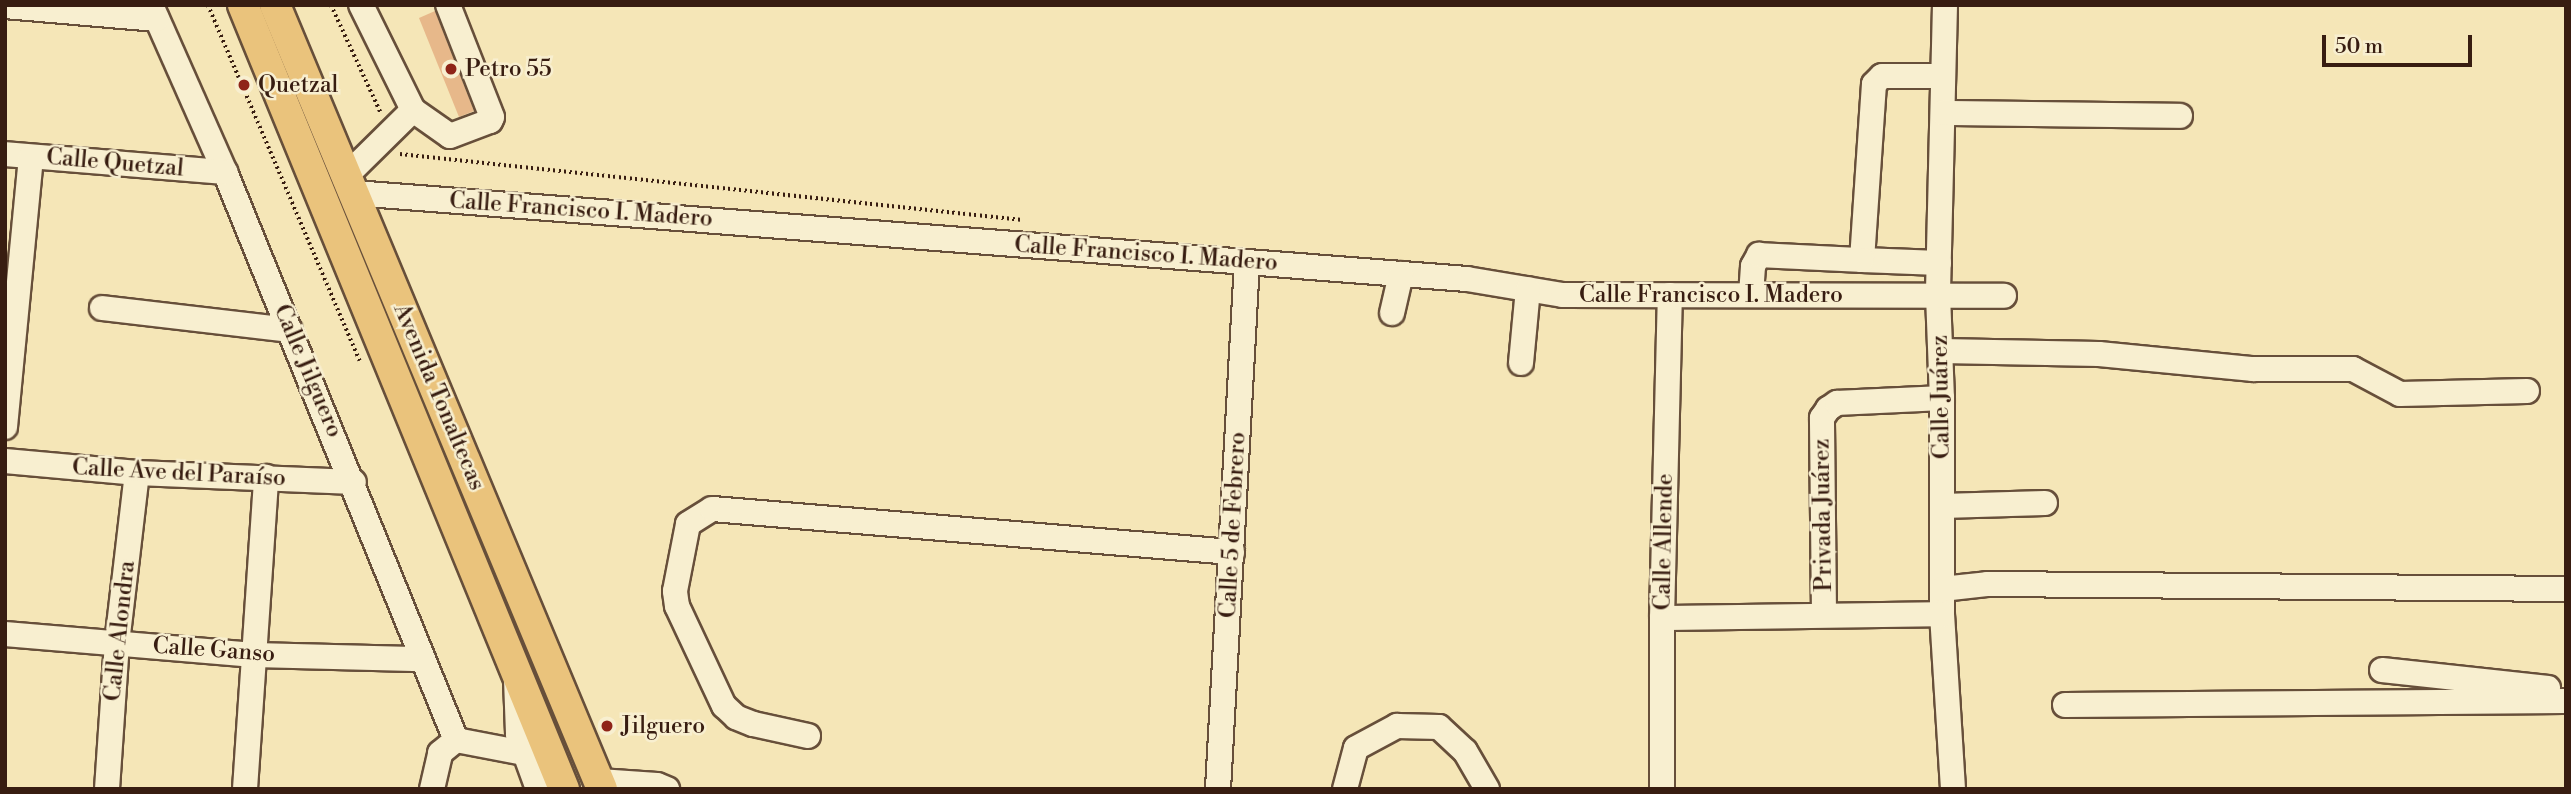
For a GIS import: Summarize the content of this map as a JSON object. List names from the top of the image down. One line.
{"streets":{"main road":["Avenida Tonaltecas"],"street":["Calle Quetzal","Calle Francisco I. Madero","Calle Jilguero","Calle Juárez","Calle Ave del Paraíso","Privada Juárez","Calle 5 de Febrero","Calle Allende","Calle Alondra","Calle Ganso"]},"crossings":[["Calle Quetzal","Calle Jilguero"],["Calle Francisco I. Madero","Avenida Tonaltecas"],["Calle Francisco I. Madero","Calle Juárez"],["Calle Francisco I. Madero","Calle 5 de Febrero"],["Calle Francisco I. Madero","Calle Allende"],["Calle Jilguero","Calle Ave del Paraíso"],["Calle Jilguero","Calle Ganso"],["Calle Juárez","Privada Juárez"],["Calle Ave del Paraíso","Calle Alondra"],["Calle Alondra","Calle Ganso"]],"places":["Petro 55","Quetzal","Jilguero"],"scale_bar":"50 m"}
